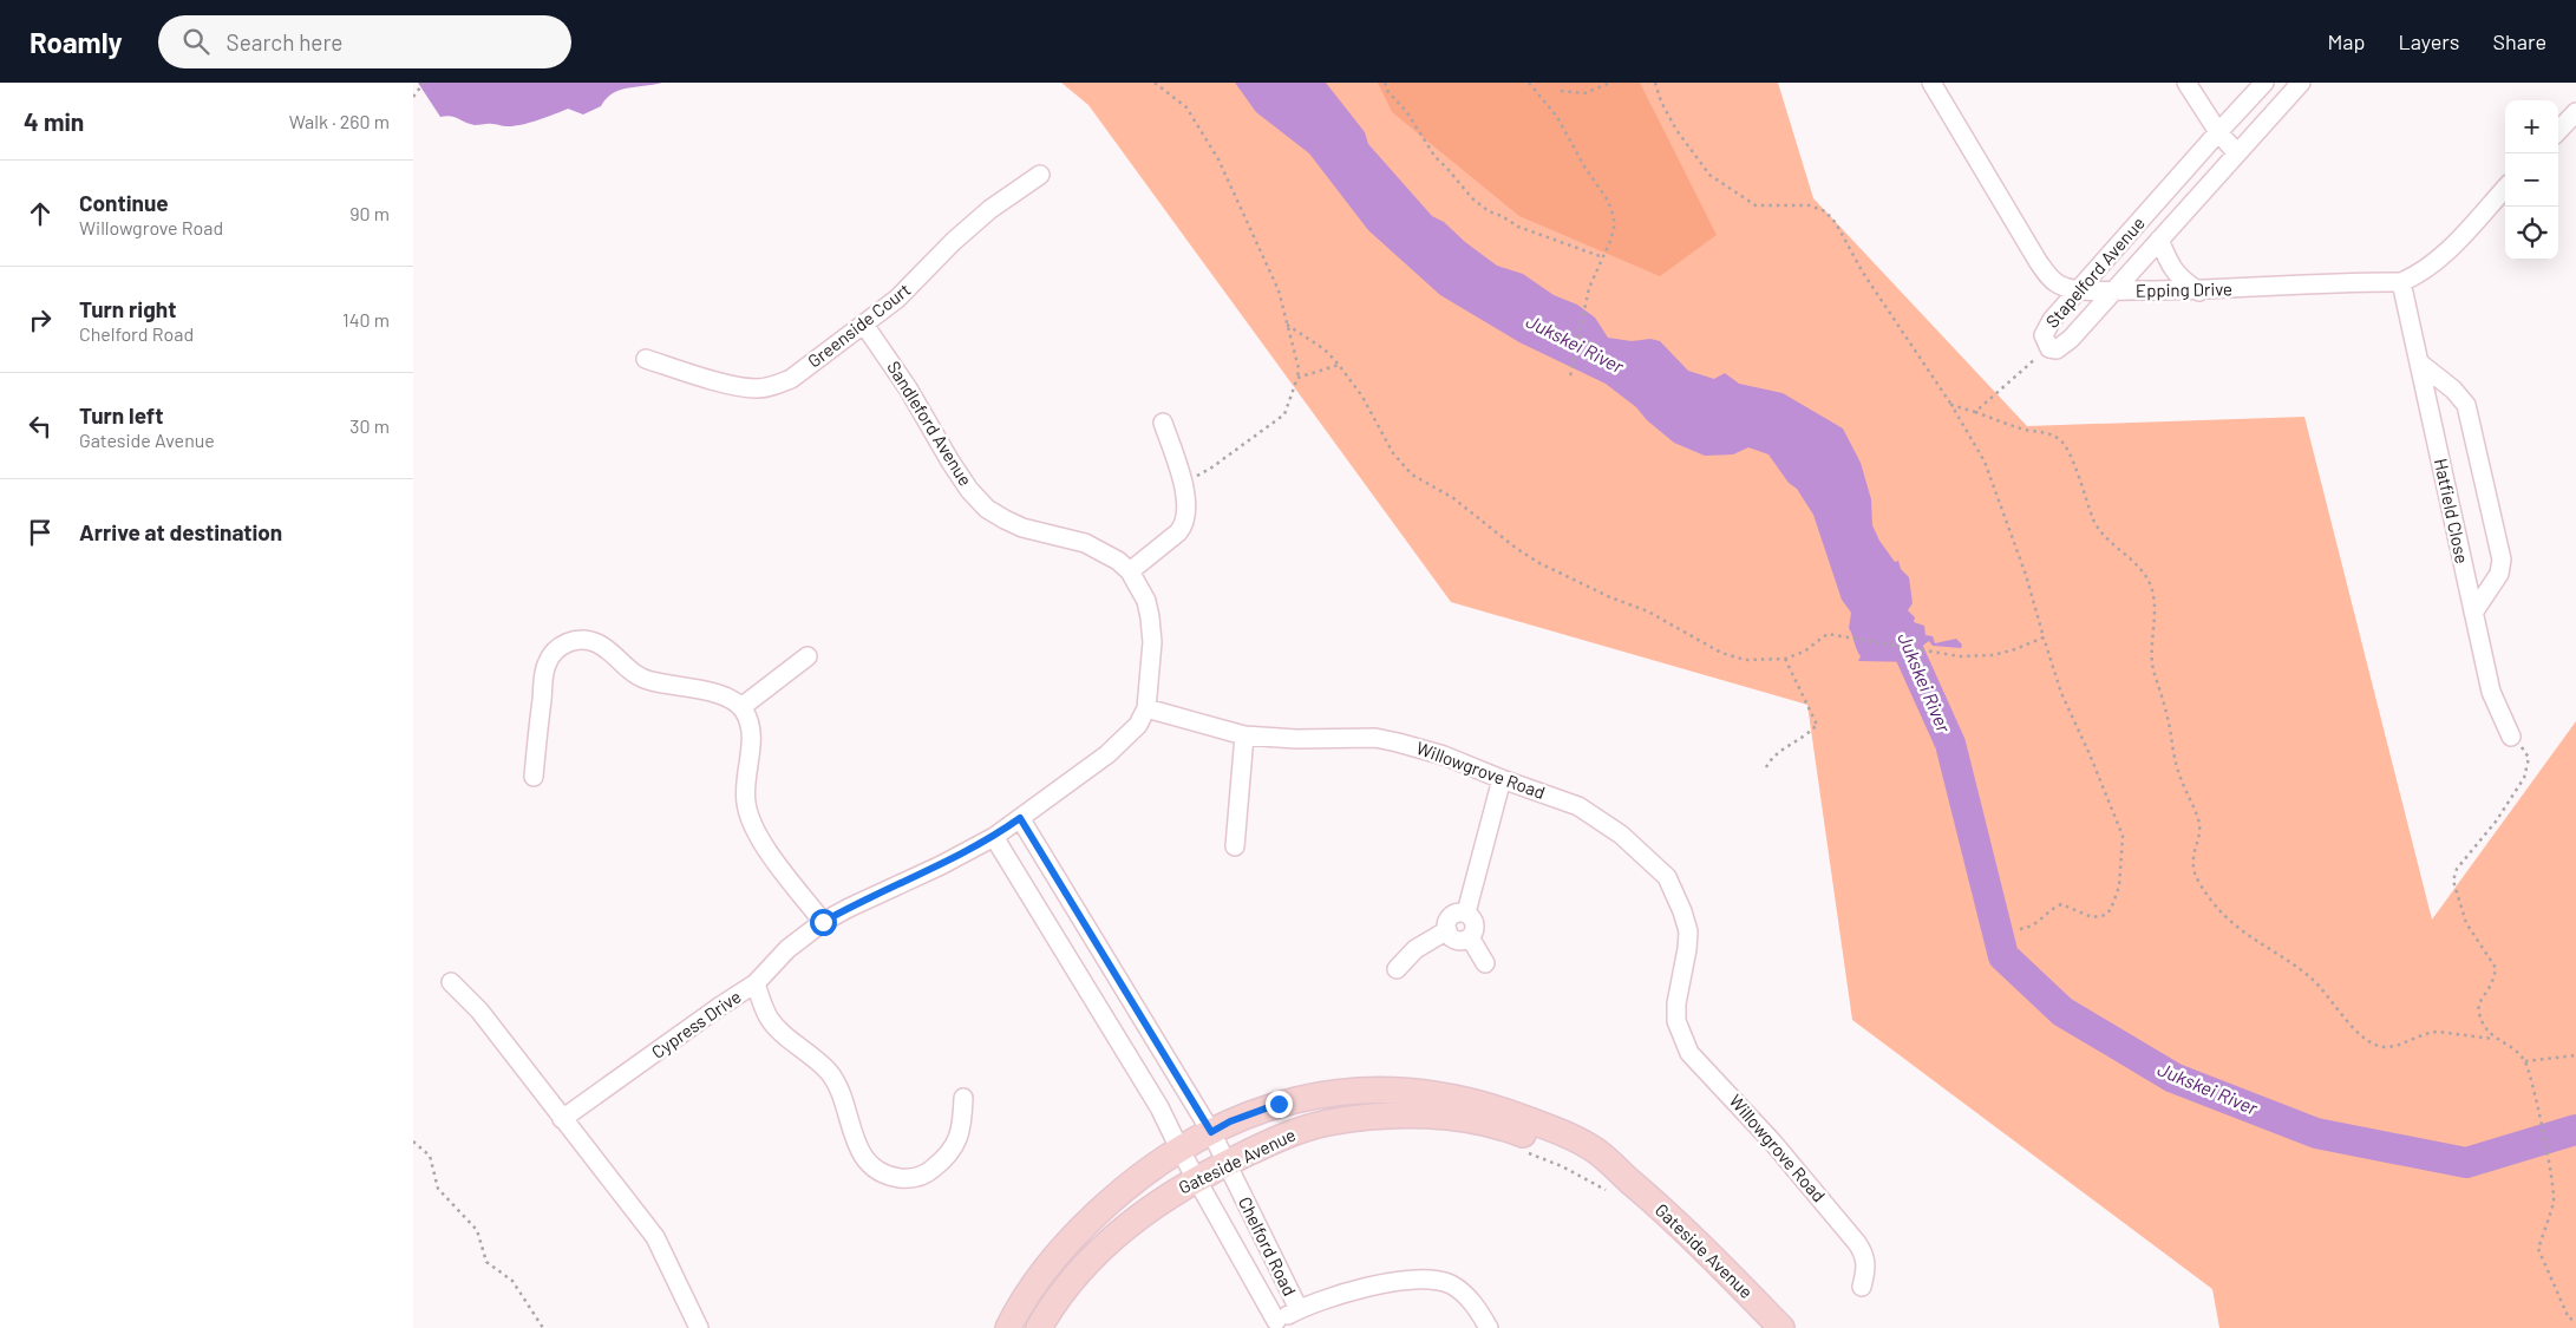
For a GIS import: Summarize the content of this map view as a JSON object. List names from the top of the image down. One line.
{"streets":{"street":["Stapelford Avenue","Epping Drive","Greenside Court","Sandleford Avenue","Hatfield Close","Willowgrove Road","Cypress Drive","Gateside Avenue","Chelford Road"]},"crossings":[["Stapelford Avenue","Epping Drive"],["Epping Drive","Hatfield Close"],["Greenside Court","Sandleford Avenue"],["Sandleford Avenue","Willowgrove Road"],["Gateside Avenue","Chelford Road"]],"water":["Jukskei River"],"page":{"header":"Roamly","search":"Search here","nav":["Map","Layers","Share"],"heading":["4 min","Walk · 260 m"],"map_buttons":["+","−"],"list":[["Continue","Willowgrove Road","90 m"],["Turn right","Chelford Road","140 m"],["Turn left","Gateside Avenue","30 m"],"Arrive at destination"]}}
